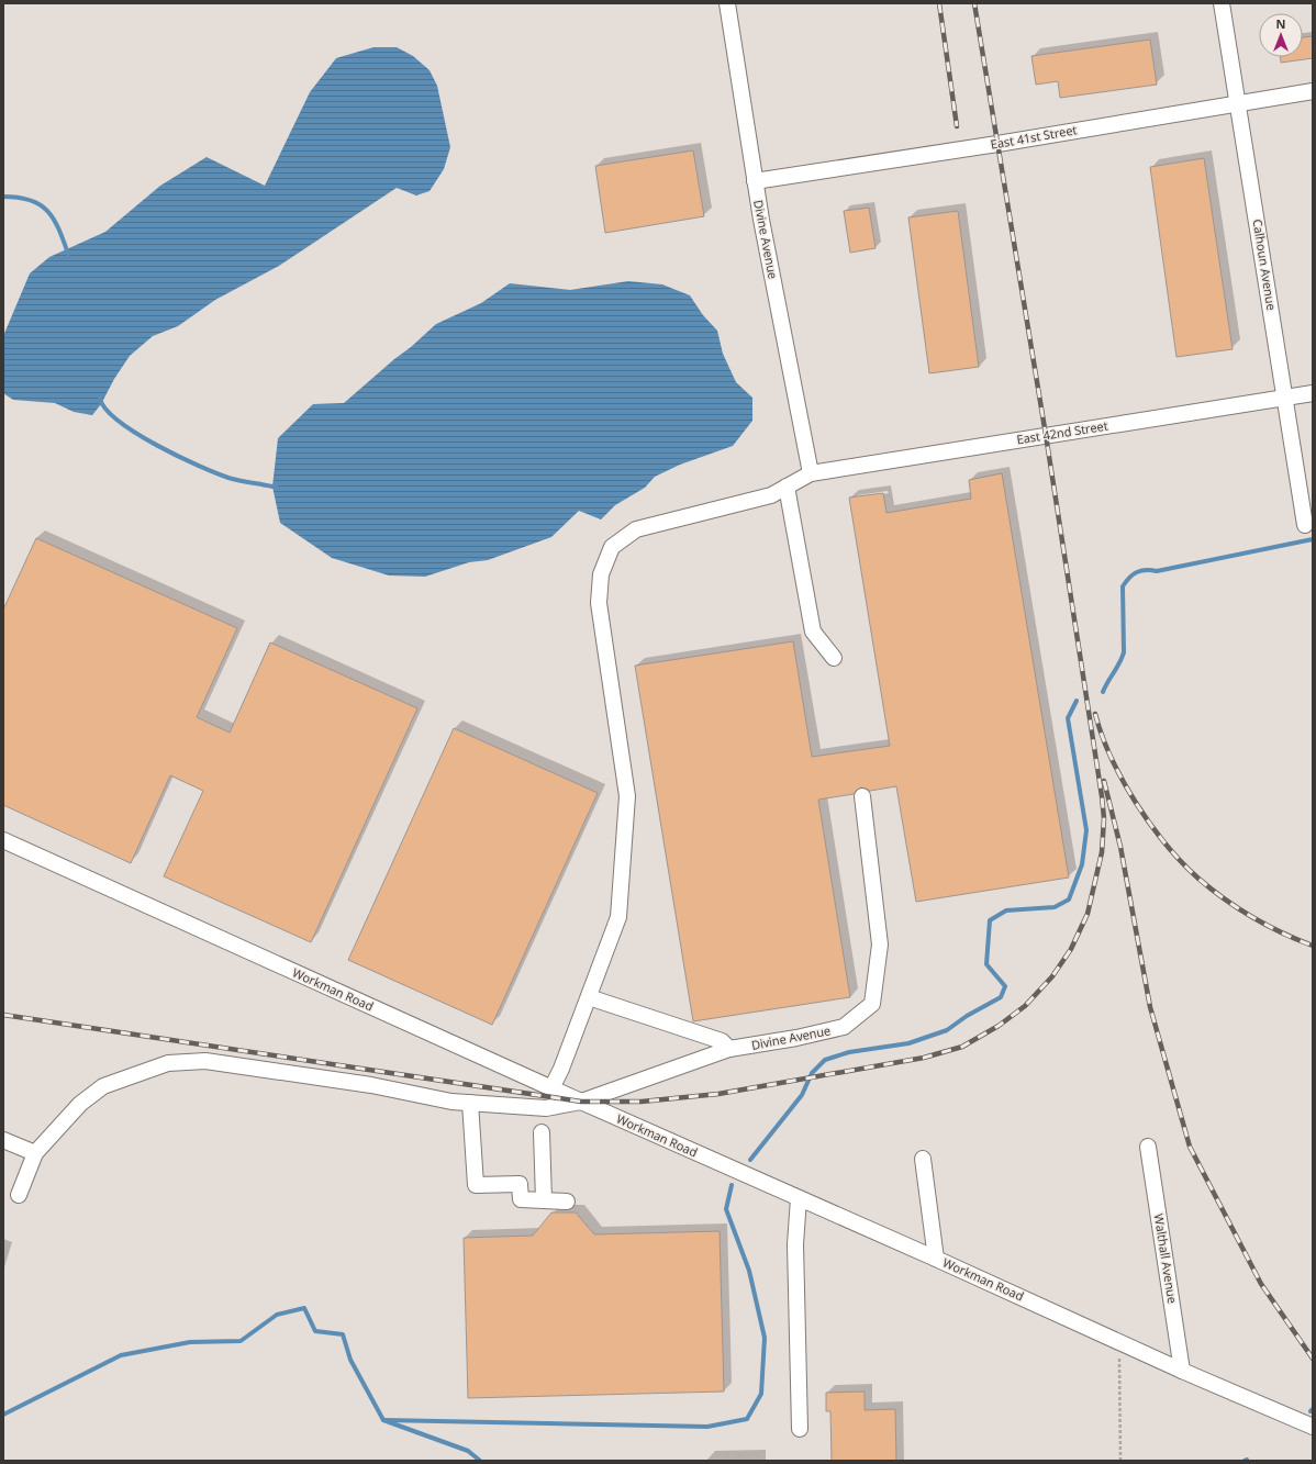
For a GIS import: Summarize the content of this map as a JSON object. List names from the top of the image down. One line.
{"streets":{"street":["East 41st Street","Divine Avenue","Calhoun Avenue","East 42nd Street","Workman Road","Walthall Avenue"]},"crossings":[["East 41st Street","Divine Avenue"],["East 41st Street","Calhoun Avenue"],["Divine Avenue","East 42nd Street"],["Divine Avenue","Workman Road"],["Calhoun Avenue","East 42nd Street"],["East 42nd Street","Workman Road"],["Workman Road","Walthall Avenue"]],"north":"top"}
